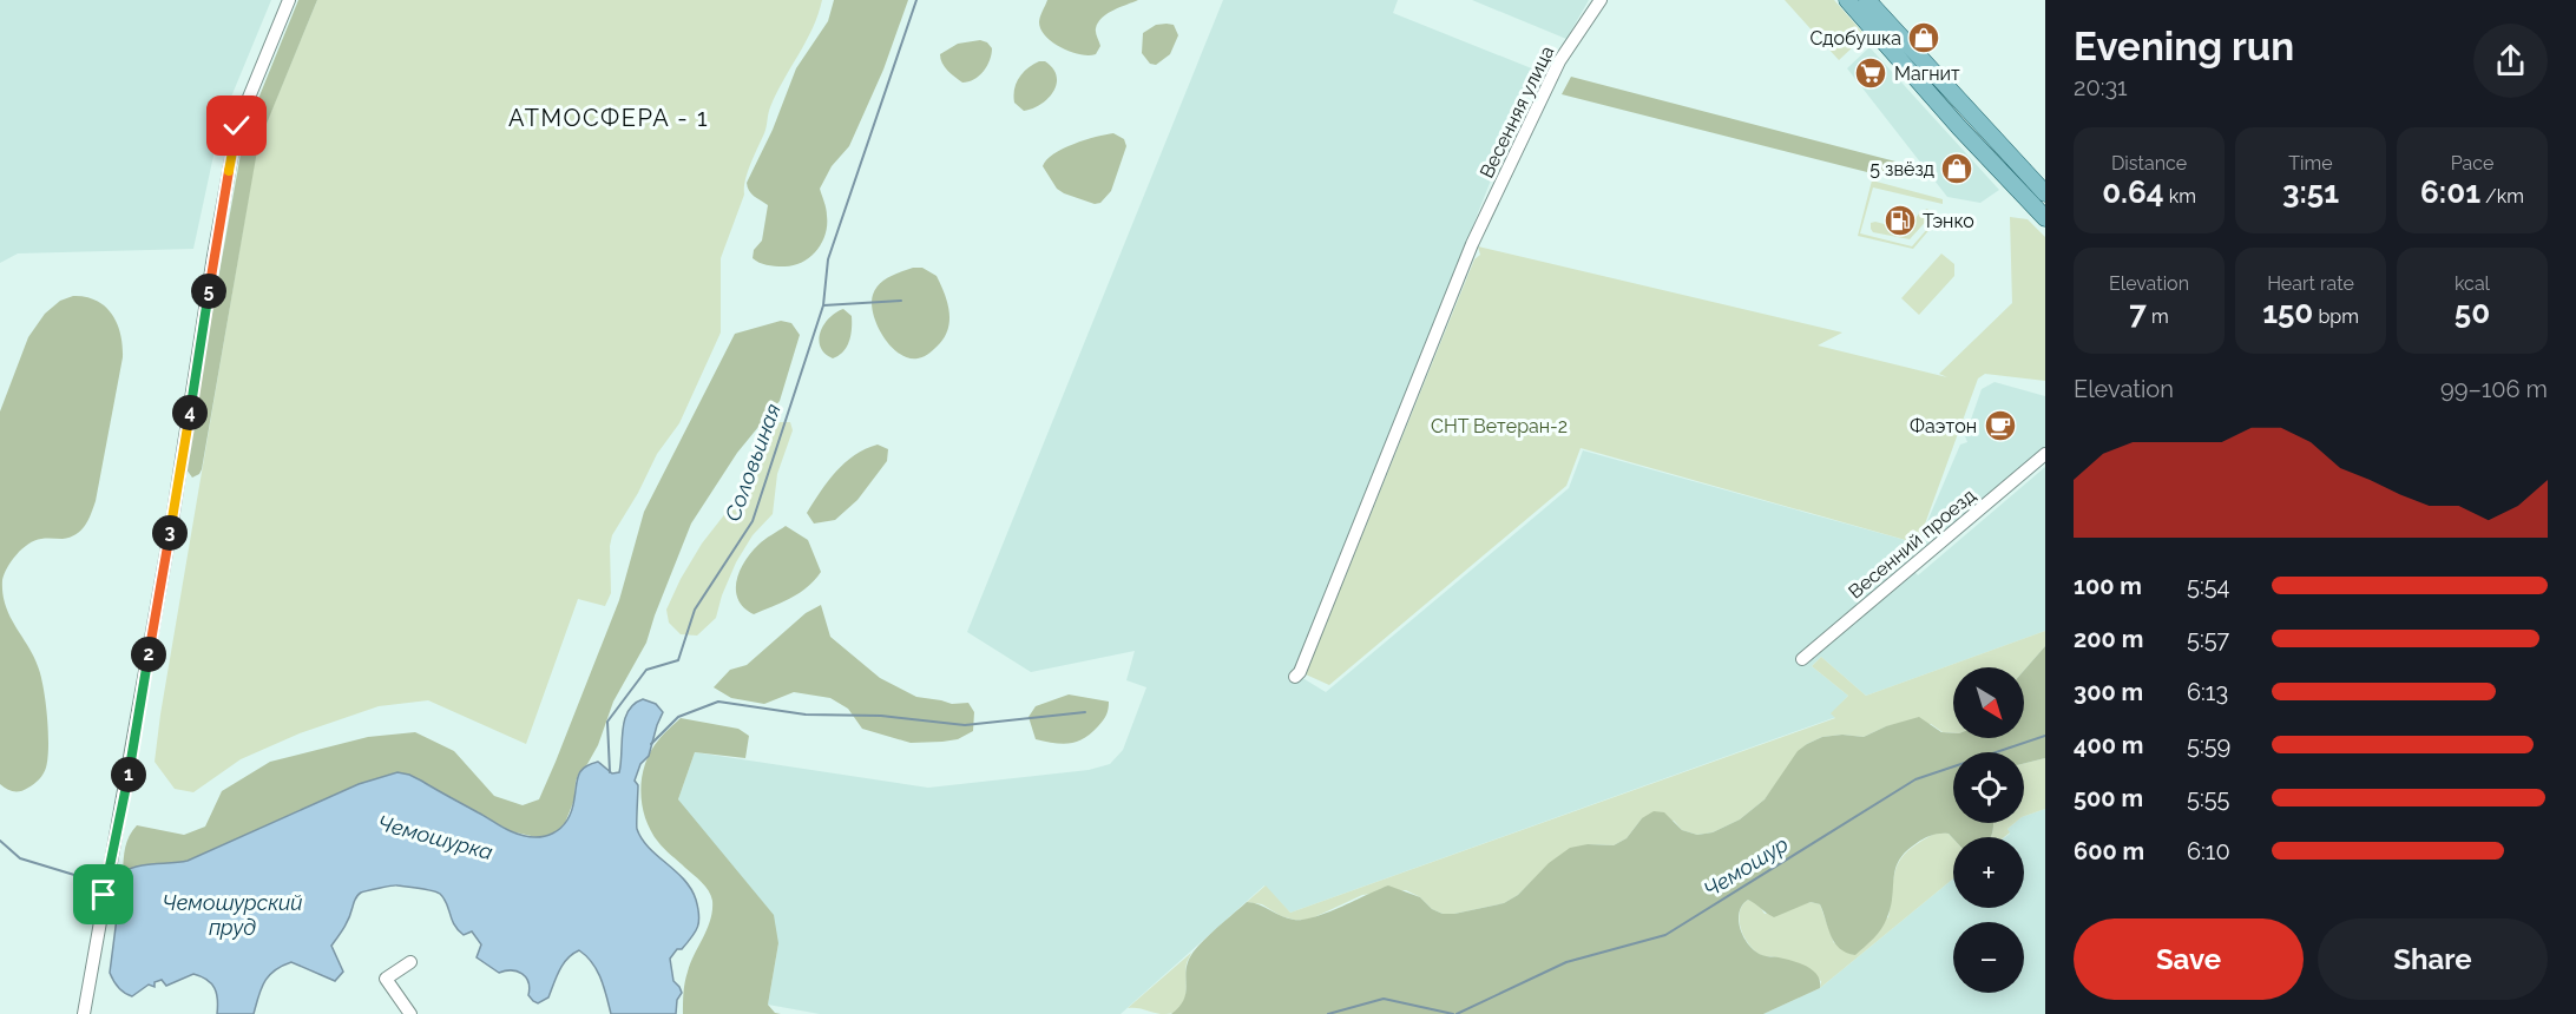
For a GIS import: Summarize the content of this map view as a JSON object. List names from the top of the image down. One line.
{"streets":{"street":["Весенняя улица","Весенний проезд"]},"districts":["АТМОСФЕРА - 1"],"water":["Соловьиная","Чемошурка","Чемошур","Чемошурский пруд"],"parks":["СНТ Ветеран-2"],"places":{"shop":["Сдобушка","5 звёзд"],"supermarket":["Магнит"],"fuel station":["Тэнко"],"cafe":["Фаэтон"]},"north":"bottom right","page":{"heading":["Evening run","20:31"],"stats":[["Distance","0.64 km"],["Time","3:51"],["Pace","6:01 /km"],["Elevation","7 m"],["Heart rate","150 bpm"],["kcal","50"]],"pins":["5","4","3","2","1"],"chart":["Elevation","99–106 m"],"list":[{"name":"100 m","note":"5:54"},{"name":"200 m","note":"5:57"},{"name":"300 m","note":"6:13"},{"name":"400 m","note":"5:59"},{"name":"500 m","note":"5:55"},{"name":"600 m","note":"6:10"}],"map_buttons":["+","−"],"buttons":["Save","Share"]}}
